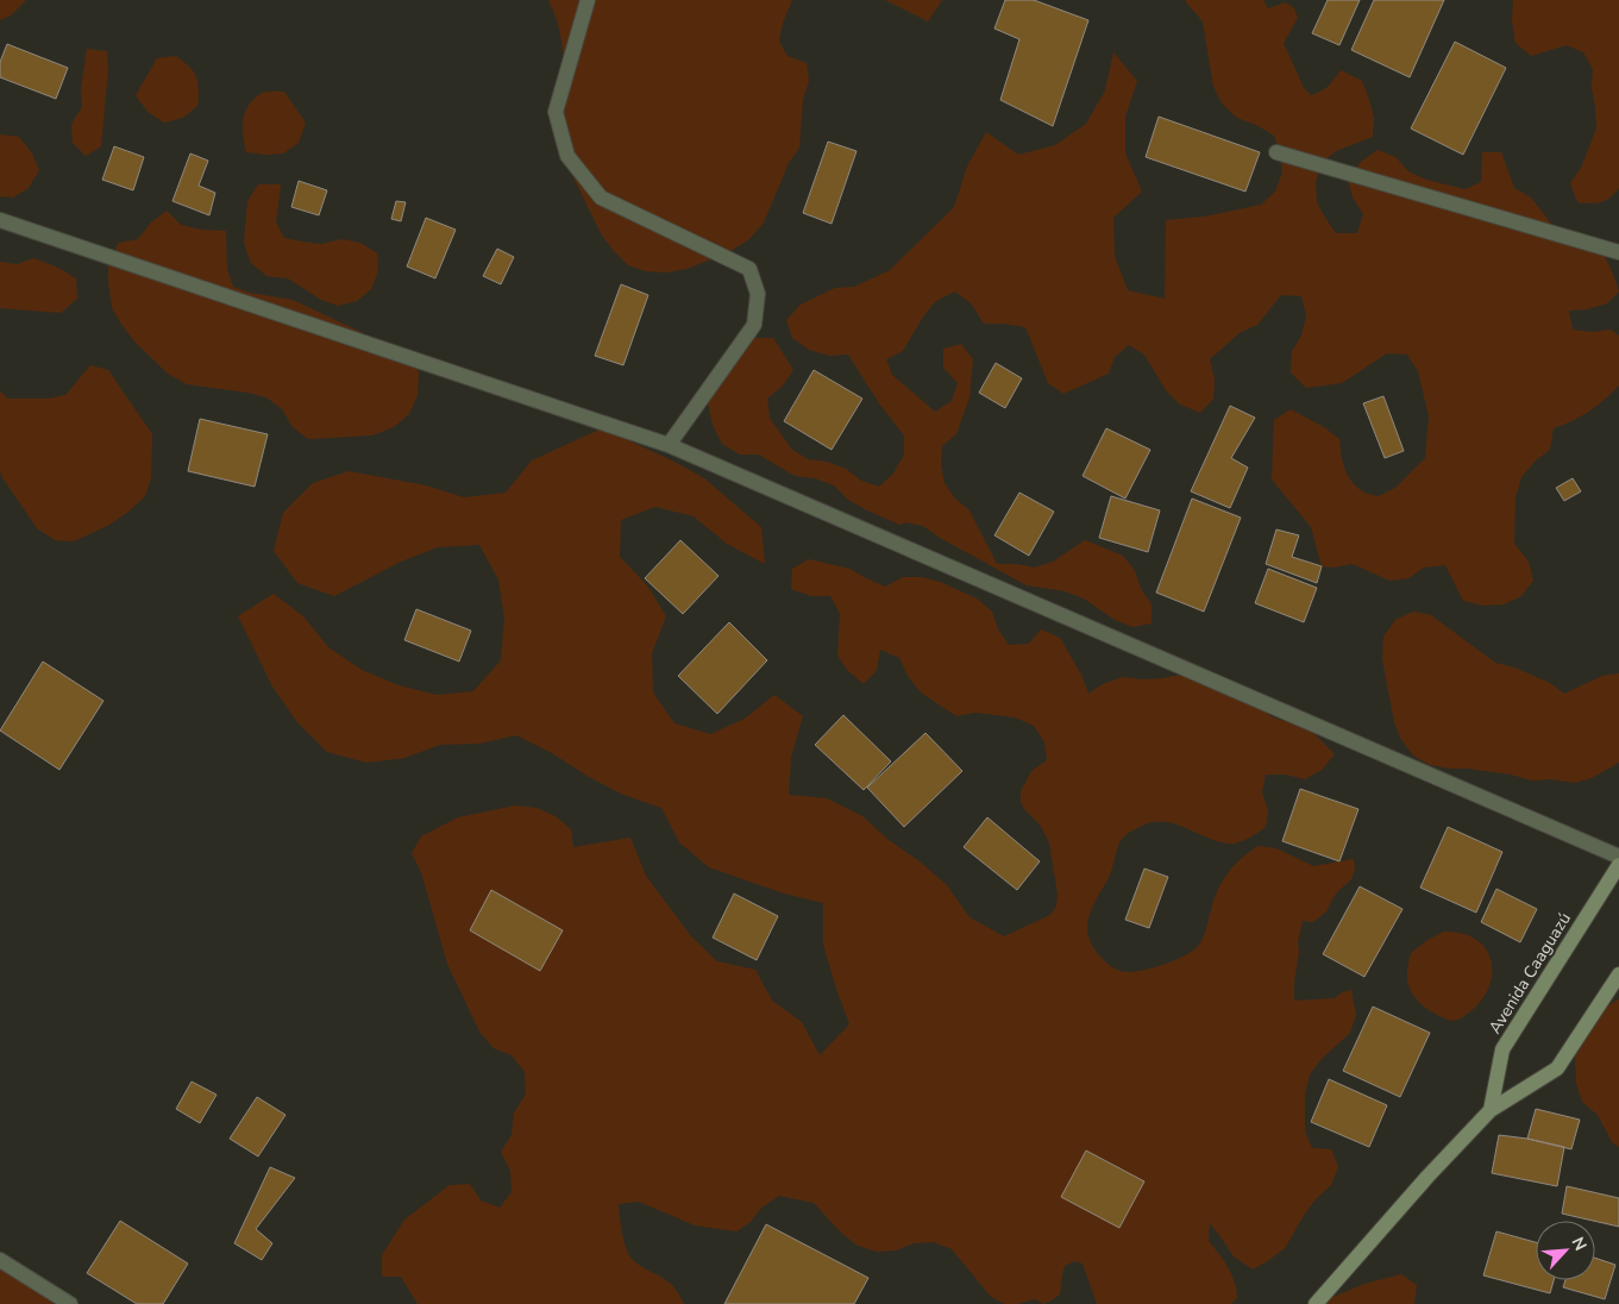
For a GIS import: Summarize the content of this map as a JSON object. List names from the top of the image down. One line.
{"streets":{"street":["Avenida Caaguazú"]},"north":"top right"}
